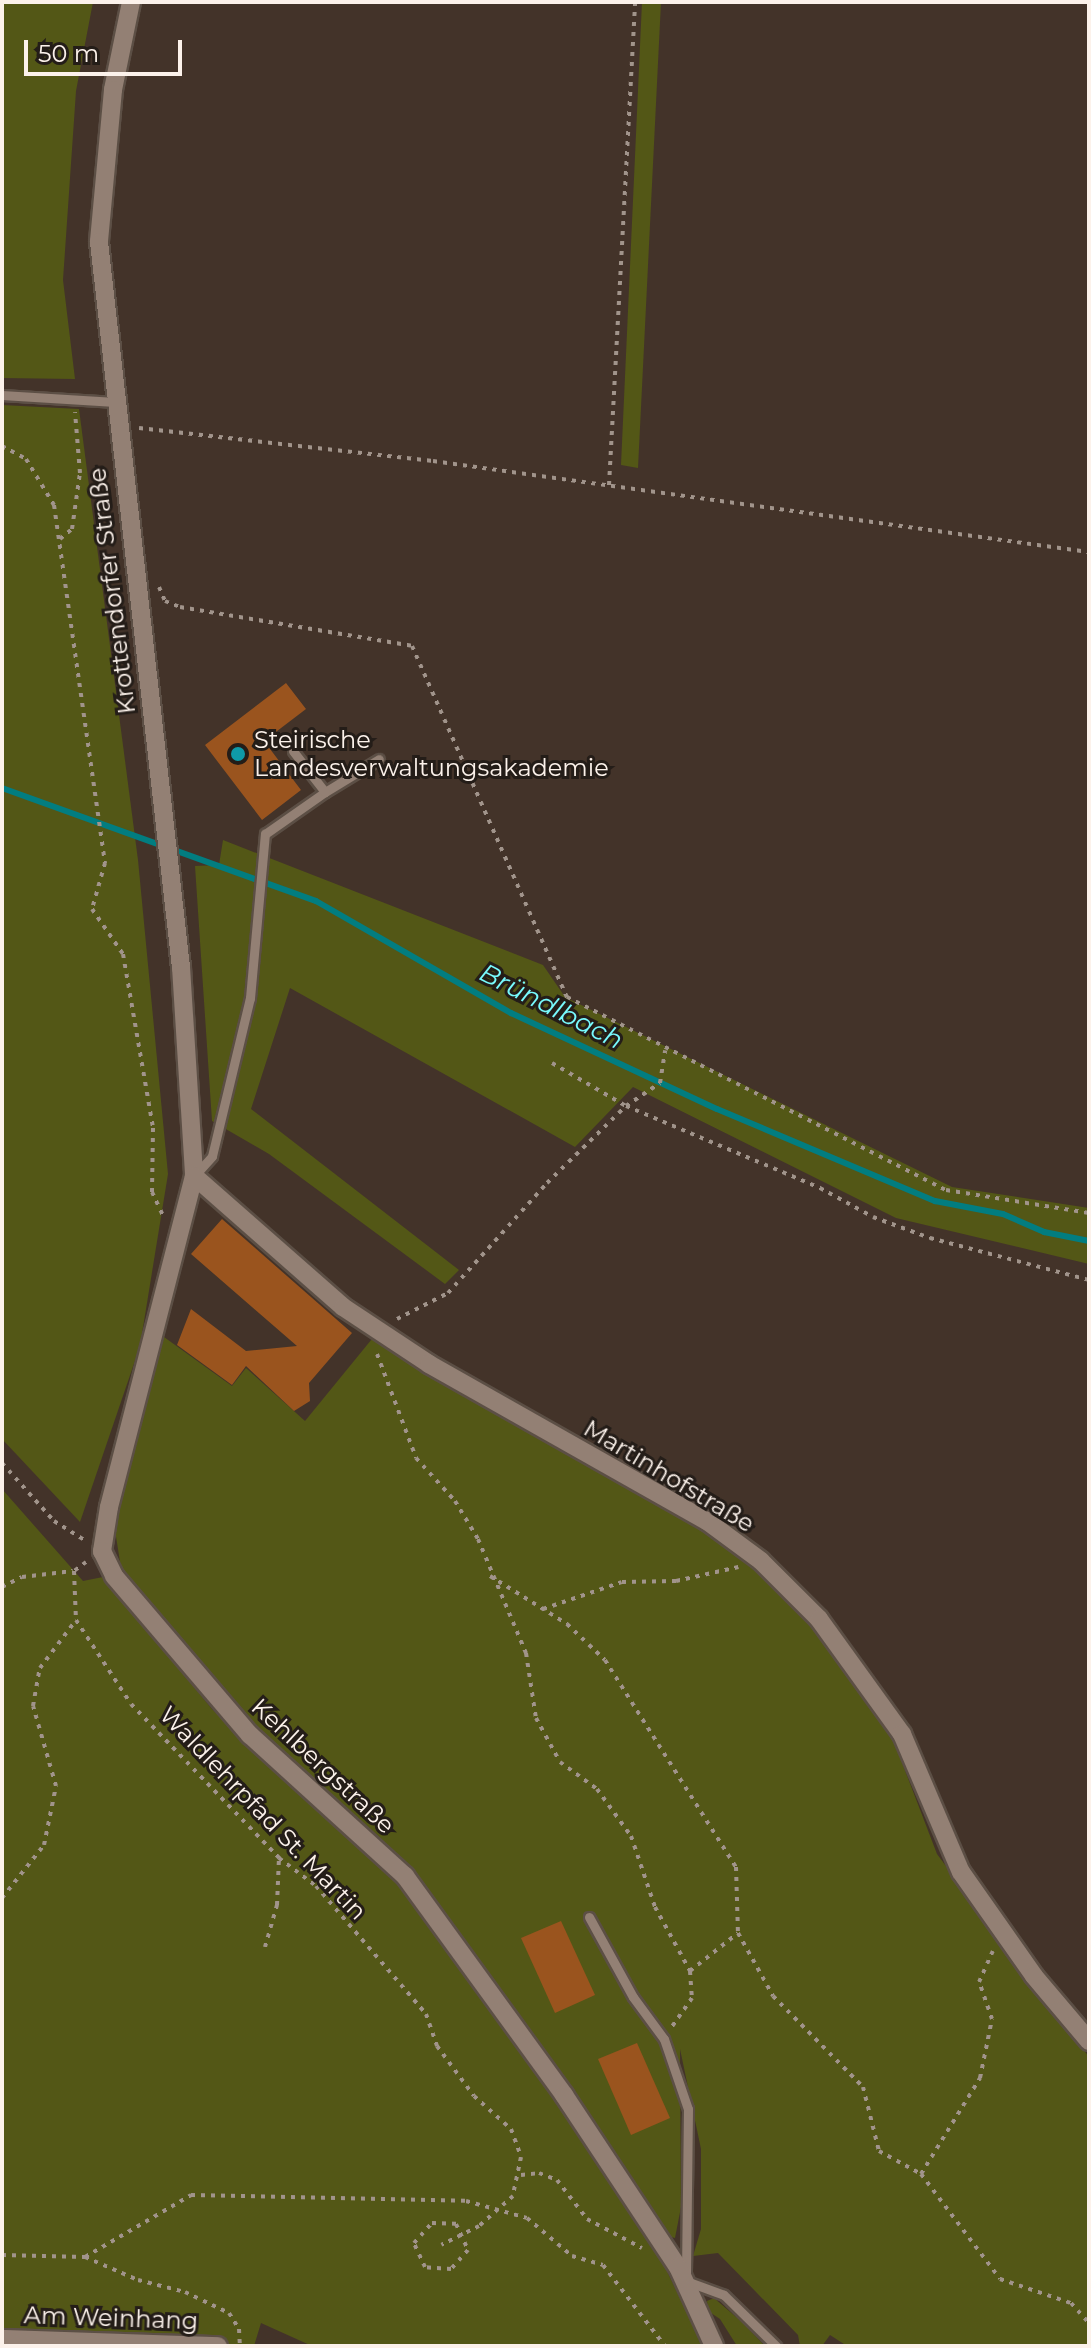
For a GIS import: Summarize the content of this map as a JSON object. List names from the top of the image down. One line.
{"streets":{"street":["Krottendorfer Straße","Martinhofstraße","Kehlbergstraße","Am Weinhang"],"path":["Waldlehrpfad St. Martin"]},"crossings":[["Krottendorfer Straße","Martinhofstraße"]],"water":["Bründlbach"],"places":["Steirische Landesverwaltungsakademie"],"scale_bar":"50 m"}
